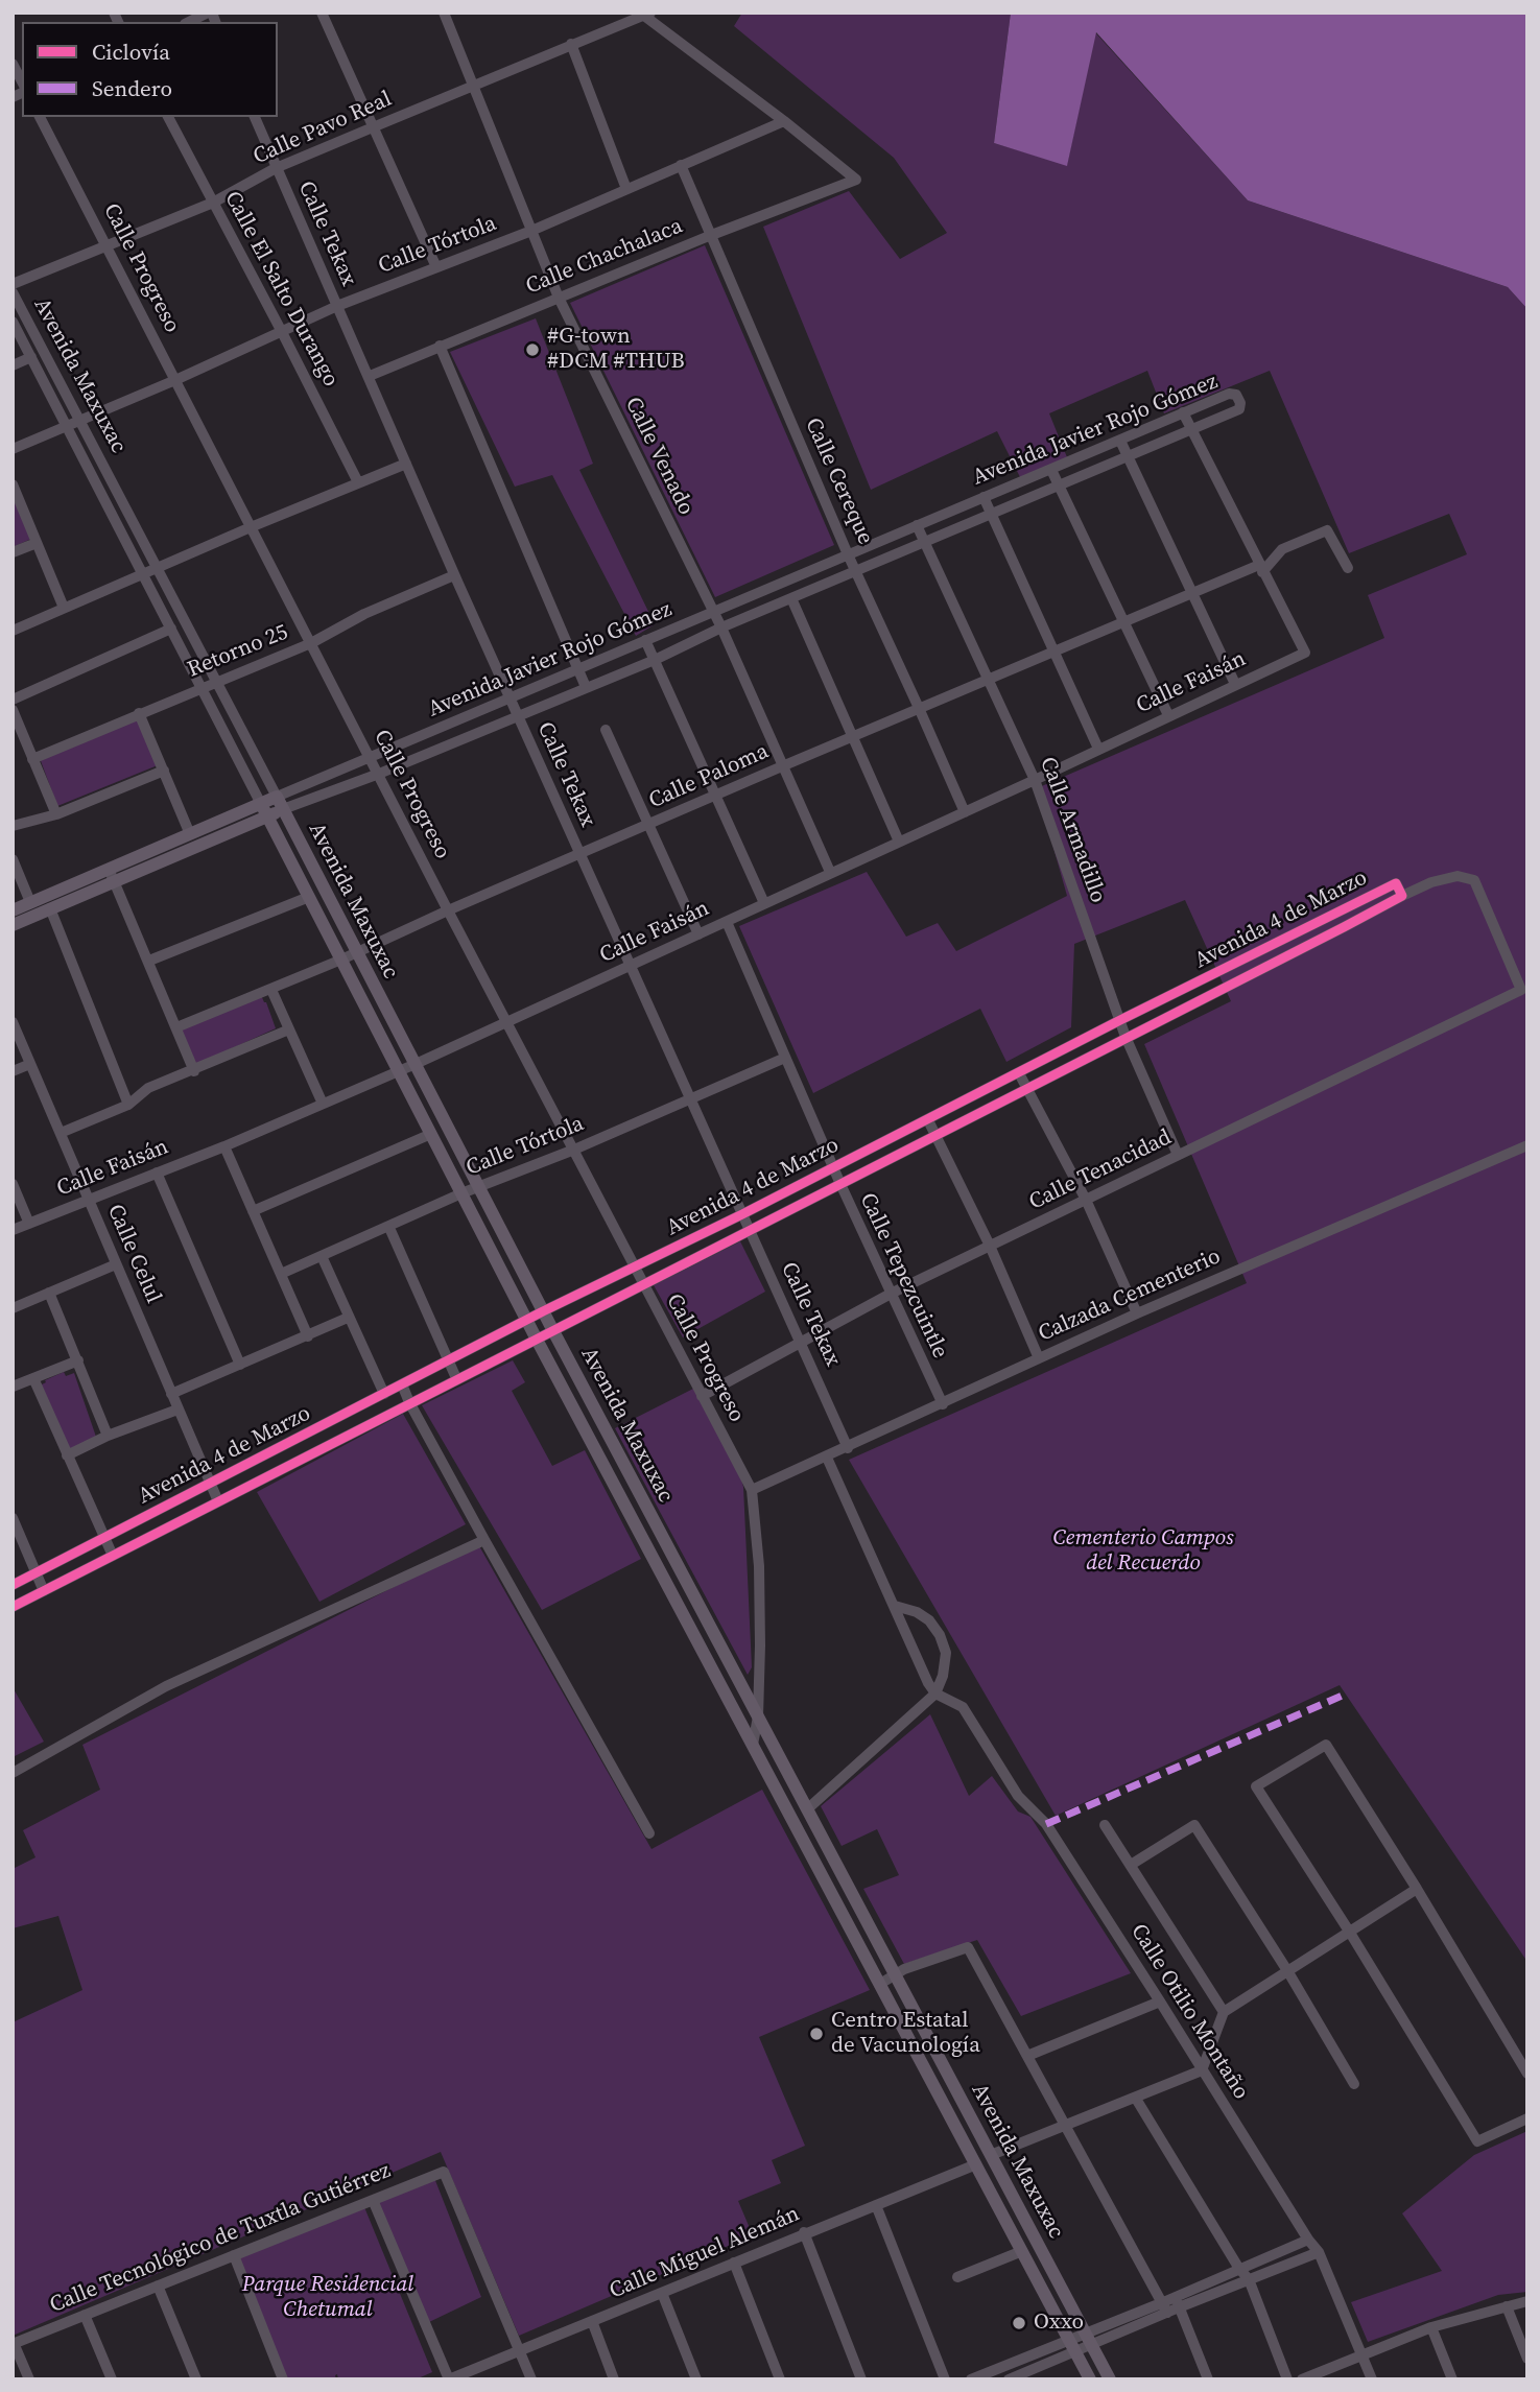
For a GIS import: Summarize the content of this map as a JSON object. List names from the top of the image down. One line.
{"streets":{"main road":["Avenida Maxuxac","Avenida Javier Rojo Gómez"],"street":["Calle Pavo Real","Calle Tekax","Calle Tórtola","Calle Chachalaca","Calle Progreso","Calle El Salto Durango","Calle Venado","Calle Cereque","Retorno 25","Calle Faisán","Calle Paloma","Calle Armadillo","Avenida 4 de Marzo","Calle Tenacidad","Calle Celul","Calle Tepezcuintle","Calzada Cementerio","Calle Otilio Montaño","Calle Tecnológico de Tuxtla Gutiérrez","Calle Miguel Alemán"]},"crossings":[["Calle Pavo Real","Calle Tekax"],["Calle Pavo Real","Calle Progreso"],["Calle Pavo Real","Calle El Salto Durango"],["Calle Pavo Real","Calle Venado"],["Calle Tekax","Calle Tórtola"],["Calle Tekax","Calle Chachalaca"],["Calle Tekax","Avenida Javier Rojo Gómez"],["Calle Tekax","Retorno 25"],["Calle Tekax","Calle Faisán"],["Calle Tekax","Calle Paloma"],["Calle Tekax","Avenida 4 de Marzo"],["Calle Tekax","Calle Tenacidad"],["Calle Tekax","Calzada Cementerio"],["Calle Tórtola","Calle Chachalaca"],["Calle Tórtola","Calle Progreso"],["Calle Tórtola","Calle El Salto Durango"],["Calle Tórtola","Avenida Maxuxac"],["Calle Tórtola","Calle Venado"],["Calle Tórtola","Calle Cereque"],["Calle Tórtola","Calle Tepezcuintle"],["Calle Chachalaca","Calle Venado"],["Calle Chachalaca","Calle Cereque"],["Calle Progreso","Avenida Javier Rojo Gómez"],["Calle Progreso","Retorno 25"],["Calle Progreso","Calle Faisán"],["Calle Progreso","Calle Paloma"],["Calle Progreso","Avenida 4 de Marzo"],["Calle Progreso","Calle Tenacidad"],["Calle Progreso","Calzada Cementerio"],["Avenida Maxuxac","Avenida Javier Rojo Gómez"],["Avenida Maxuxac","Retorno 25"],["Avenida Maxuxac","Calle Faisán"],["Avenida Maxuxac","Calle Paloma"],["Avenida Maxuxac","Avenida 4 de Marzo"],["Avenida Maxuxac","Calle Miguel Alemán"],["Avenida Javier Rojo Gómez","Calle Venado"],["Avenida Javier Rojo Gómez","Calle Cereque"],["Avenida Javier Rojo Gómez","Calle Armadillo"],["Calle Venado","Calle Faisán"],["Calle Venado","Calle Paloma"],["Calle Cereque","Calle Faisán"],["Calle Cereque","Calle Paloma"],["Calle Faisán","Calle Paloma"],["Calle Faisán","Calle Armadillo"],["Calle Faisán","Calle Celul"],["Calle Faisán","Calle Tepezcuintle"],["Calle Paloma","Calle Armadillo"],["Calle Armadillo","Avenida 4 de Marzo"],["Calle Armadillo","Calle Tenacidad"],["Avenida 4 de Marzo","Calle Tenacidad"],["Avenida 4 de Marzo","Calle Celul"],["Avenida 4 de Marzo","Calle Tepezcuintle"],["Calle Tenacidad","Calle Tepezcuintle"],["Calle Tepezcuintle","Calzada Cementerio"],["Calle Tecnológico de Tuxtla Gutiérrez","Calle Miguel Alemán"]],"parks":["Cementerio Campos del Recuerdo","Parque Residencial Chetumal"],"places":["#G-town #DCM #THUB","Centro Estatal de Vacunología","Oxxo"],"legend":["Ciclovía","Sendero"]}
